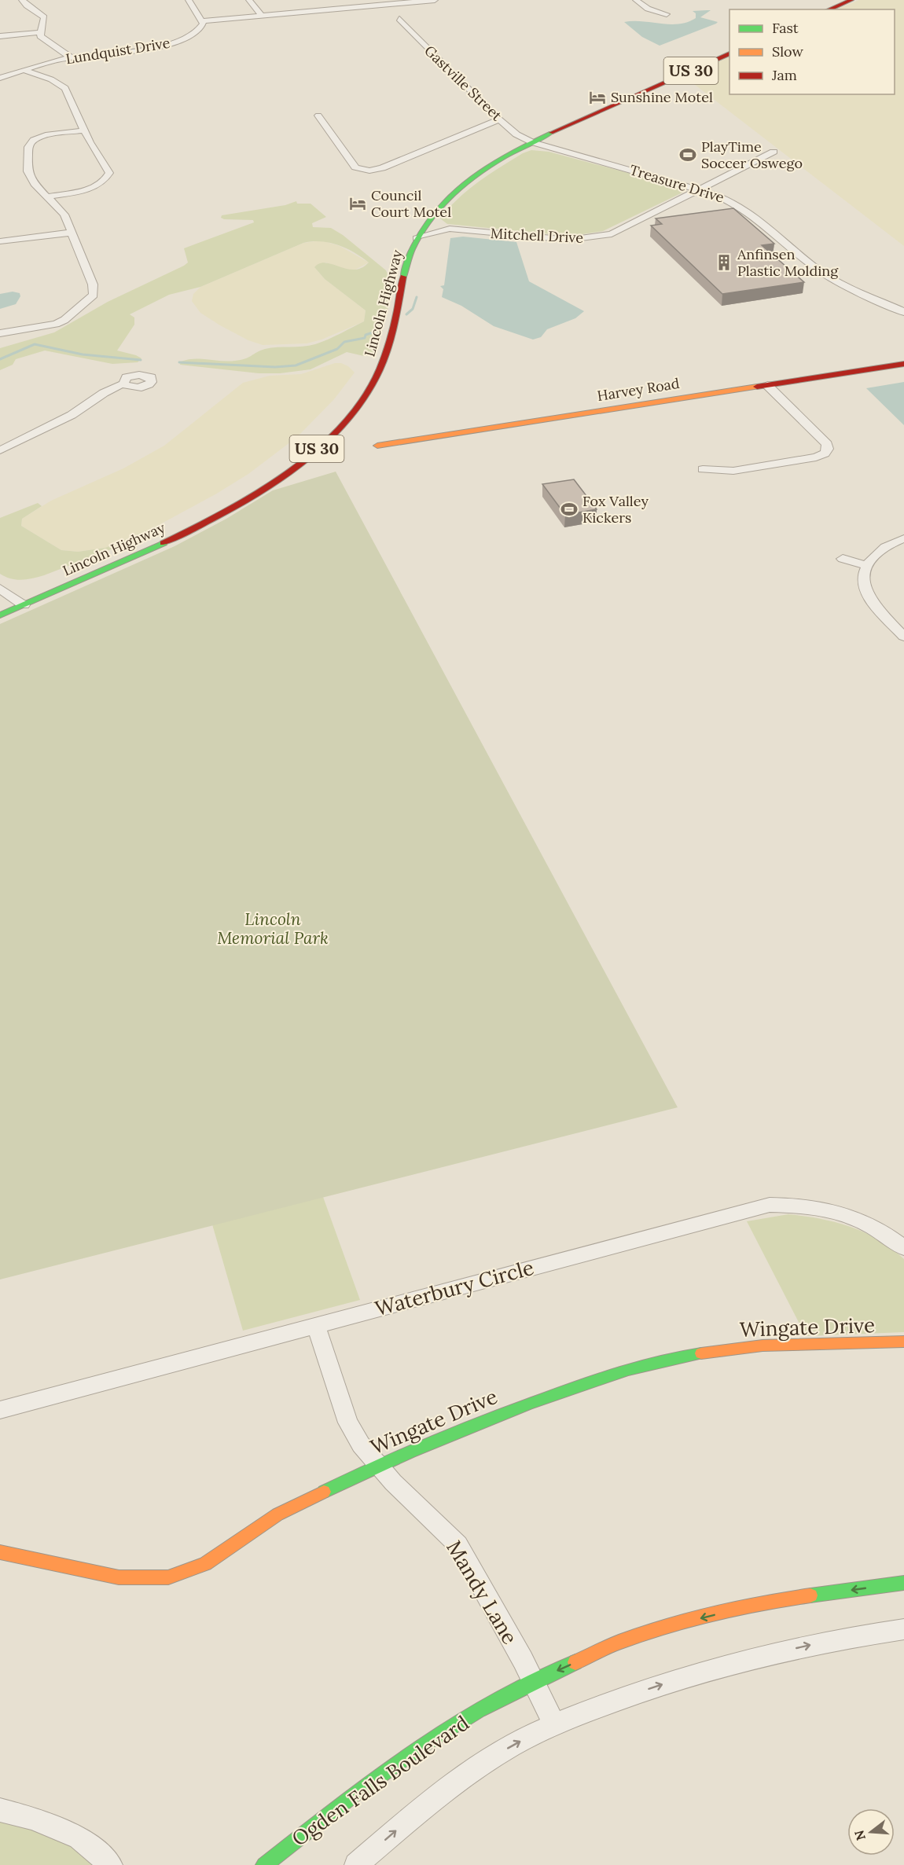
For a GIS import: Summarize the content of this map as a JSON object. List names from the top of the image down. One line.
{"streets":{"main road":["US 30","Lincoln Highway","Harvey Road","Wingate Drive","Ogden Falls Boulevard"],"street":["Lundquist Drive","Gastville Street","Treasure Drive","Mitchell Drive","Waterbury Circle","Mandy Lane"]},"crossings":[["Gastville Street","Treasure Drive"],["Gastville Street","Lincoln Highway"],["Treasure Drive","Mitchell Drive"],["Treasure Drive","Lincoln Highway"],["Mitchell Drive","Lincoln Highway"],["Waterbury Circle","Mandy Lane"],["Wingate Drive","Mandy Lane"],["Mandy Lane","Ogden Falls Boulevard"]],"one_way":["Ogden Falls Boulevard"],"parks":["Lincoln Memorial Park"],"places":{"hotel":["Sunshine Motel","Council Court Motel"],"sports":["PlayTime Soccer Oswego","Fox Valley Kickers"],"building":["Anfinsen Plastic Molding"]},"legend":["Fast","Slow","Jam"],"north":"left"}
